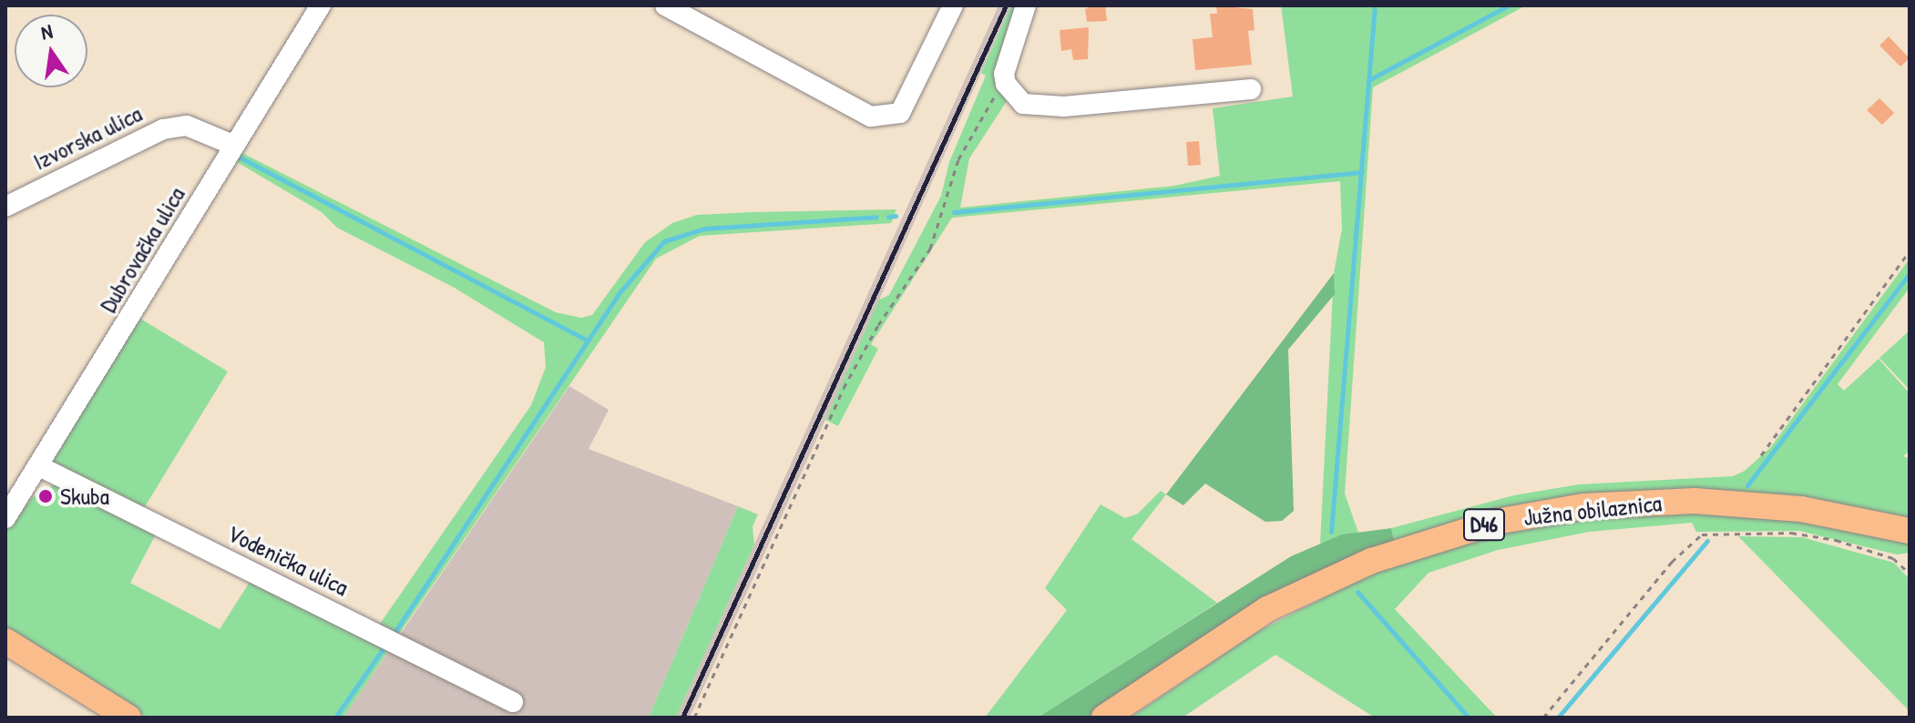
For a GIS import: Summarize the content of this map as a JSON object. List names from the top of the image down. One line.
{"streets":{"main road":["Južna obilaznica","D46"],"street":["Izvorska ulica","Dubrovačka ulica","Vodenička ulica"]},"crossings":[["Izvorska ulica","Dubrovačka ulica"],["Dubrovačka ulica","Vodenička ulica"]],"places":["Skuba"],"north":"top"}
